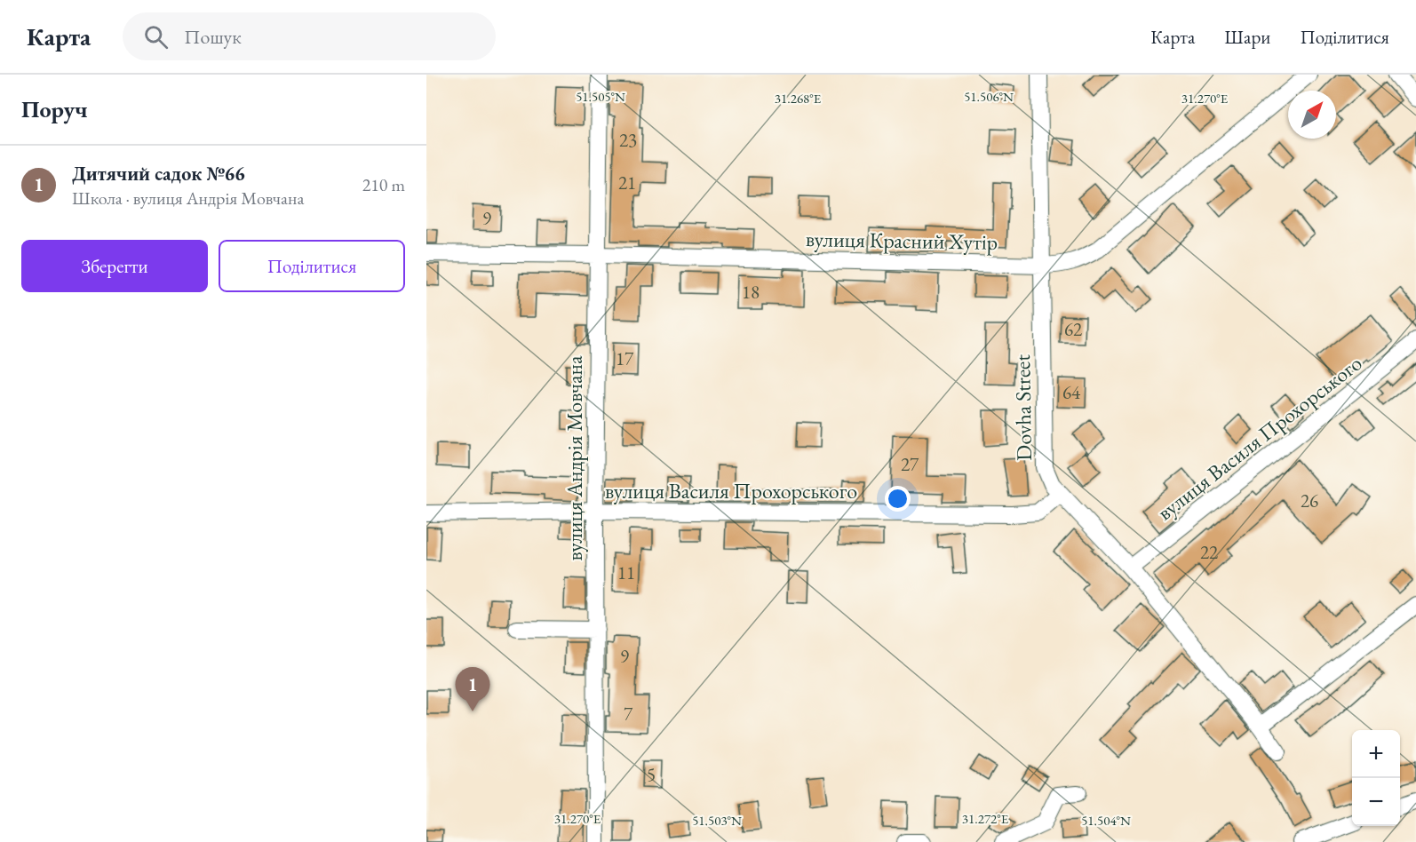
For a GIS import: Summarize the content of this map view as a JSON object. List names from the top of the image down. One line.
{"streets":{"street":["вулиця Красний Хутір","Dovha Street","вулиця Василя Прохорського","вулиця Андрія Мовчана"]},"crossings":[["вулиця Красний Хутір","Dovha Street"],["вулиця Красний Хутір","вулиця Андрія Мовчана"],["Dovha Street","вулиця Василя Прохорського"],["вулиця Василя Прохорського","вулиця Андрія Мовчана"]],"house_numbers":["23","21","9","18","62","17","64","27","26","22","11","9","7","5"],"north":"top right","page":{"header":"Карта","search":"Пошук","nav":["Карта","Шари","Поділитися"],"heading":"Поруч","list":[{"mark":"1","name":"Дитячий садок №66","note":"Школа · вулиця Андрія Мовчана","value":"210 m"}],"buttons":["Зберегти","Поділитися"],"pins":"1","map_buttons":["+","−"]},"coordinates":["51.505°N","51.506°N","31.268°E","31.270°E","31.272°E","51.503°N","51.504°N"]}
